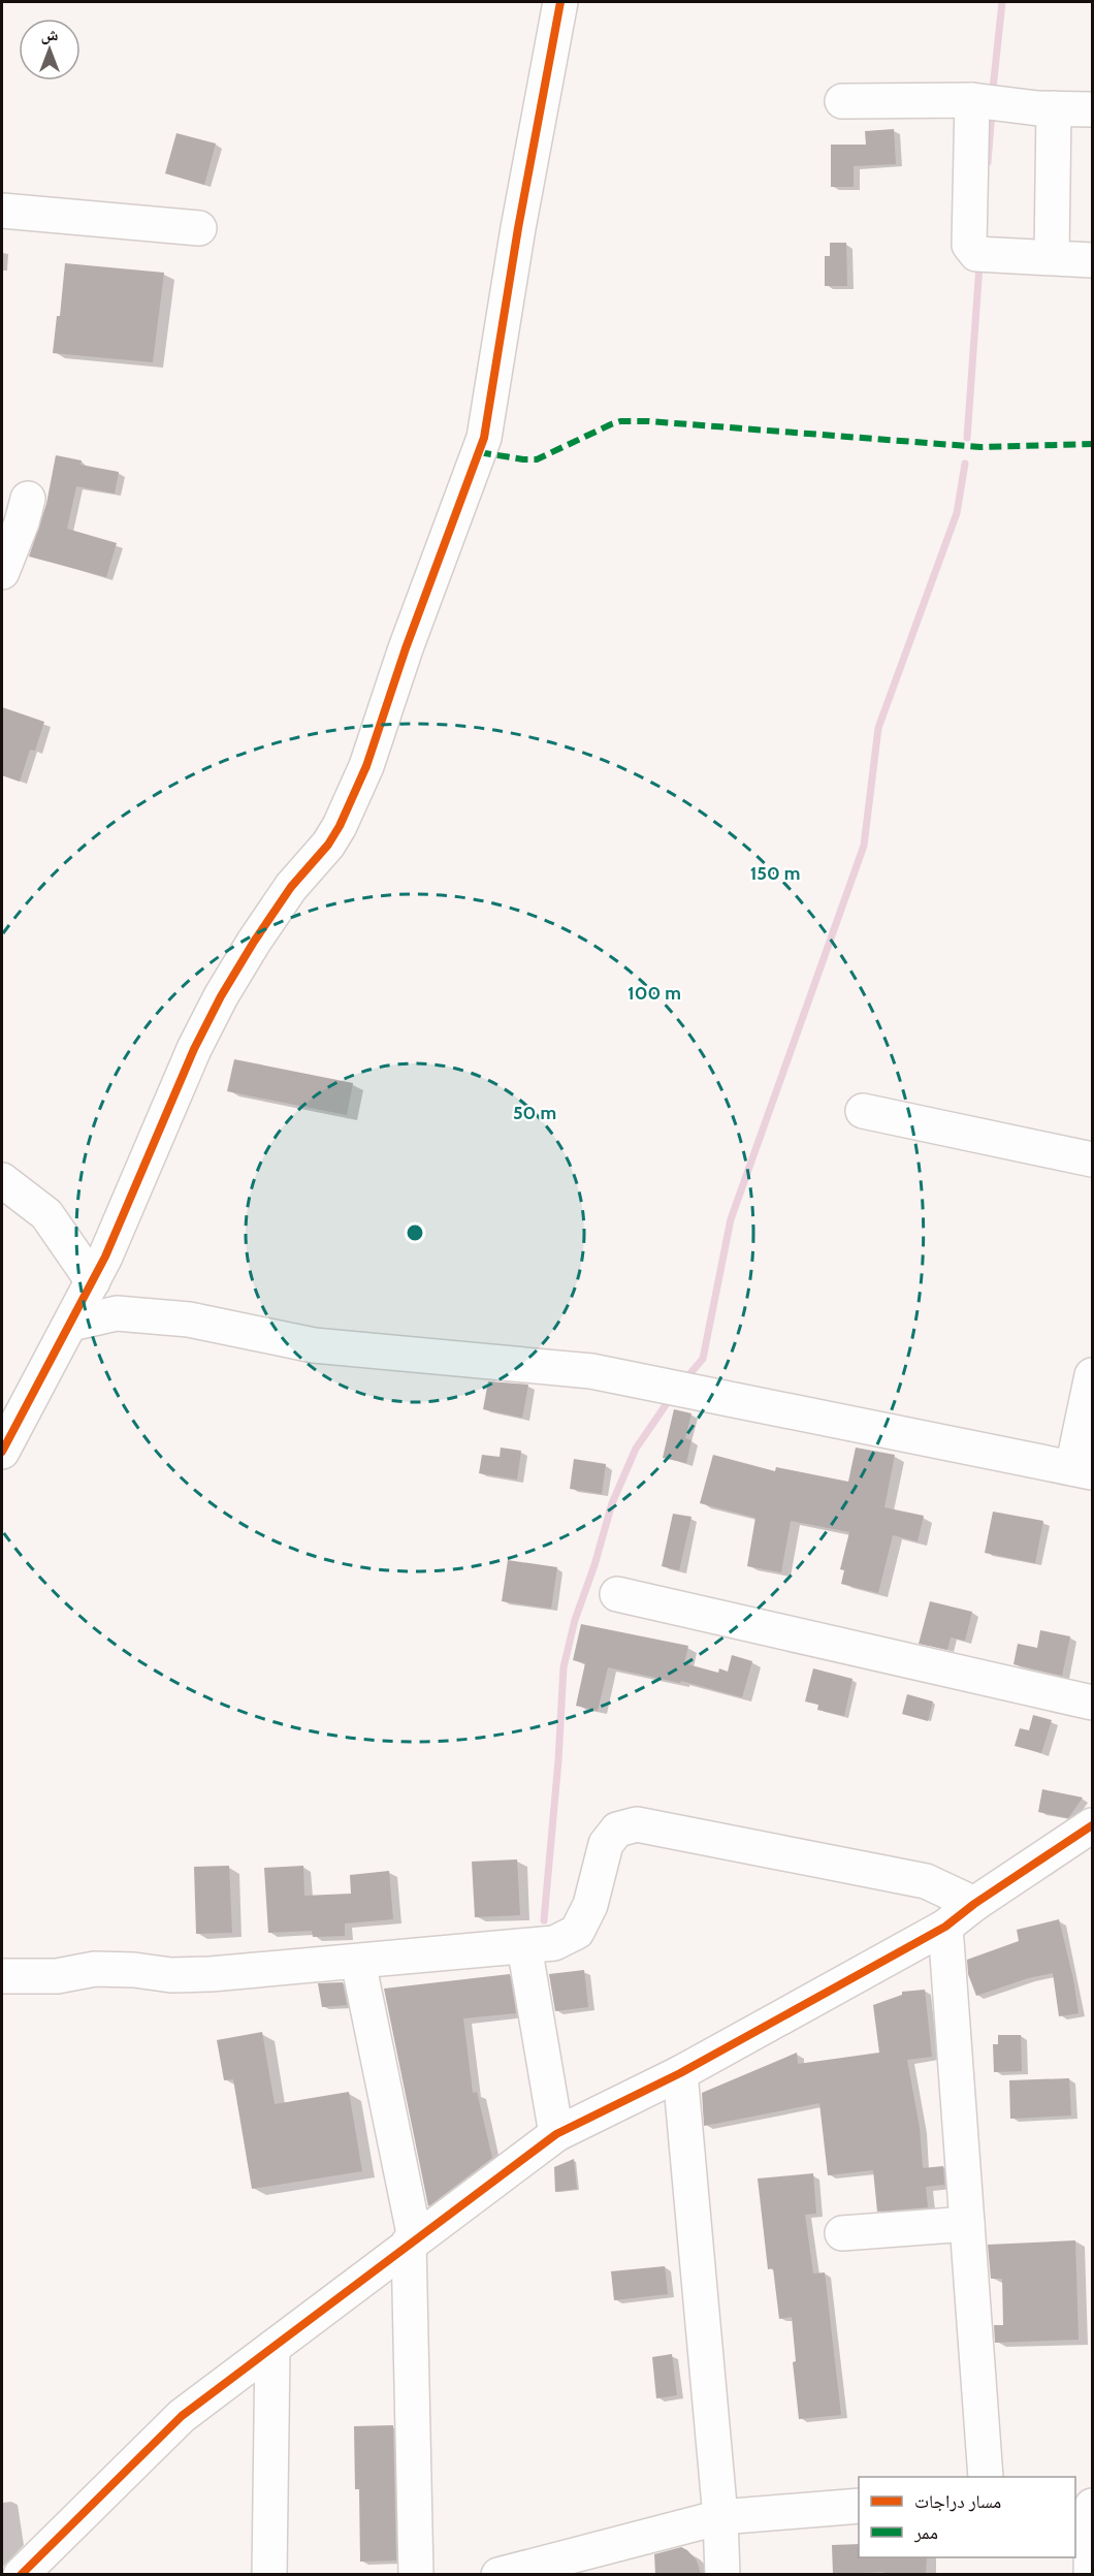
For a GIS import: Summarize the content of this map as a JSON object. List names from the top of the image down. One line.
{"legend":["مسار دراجات","ممر"],"north":"top","rings":["150 m","100 m","50 m"]}
